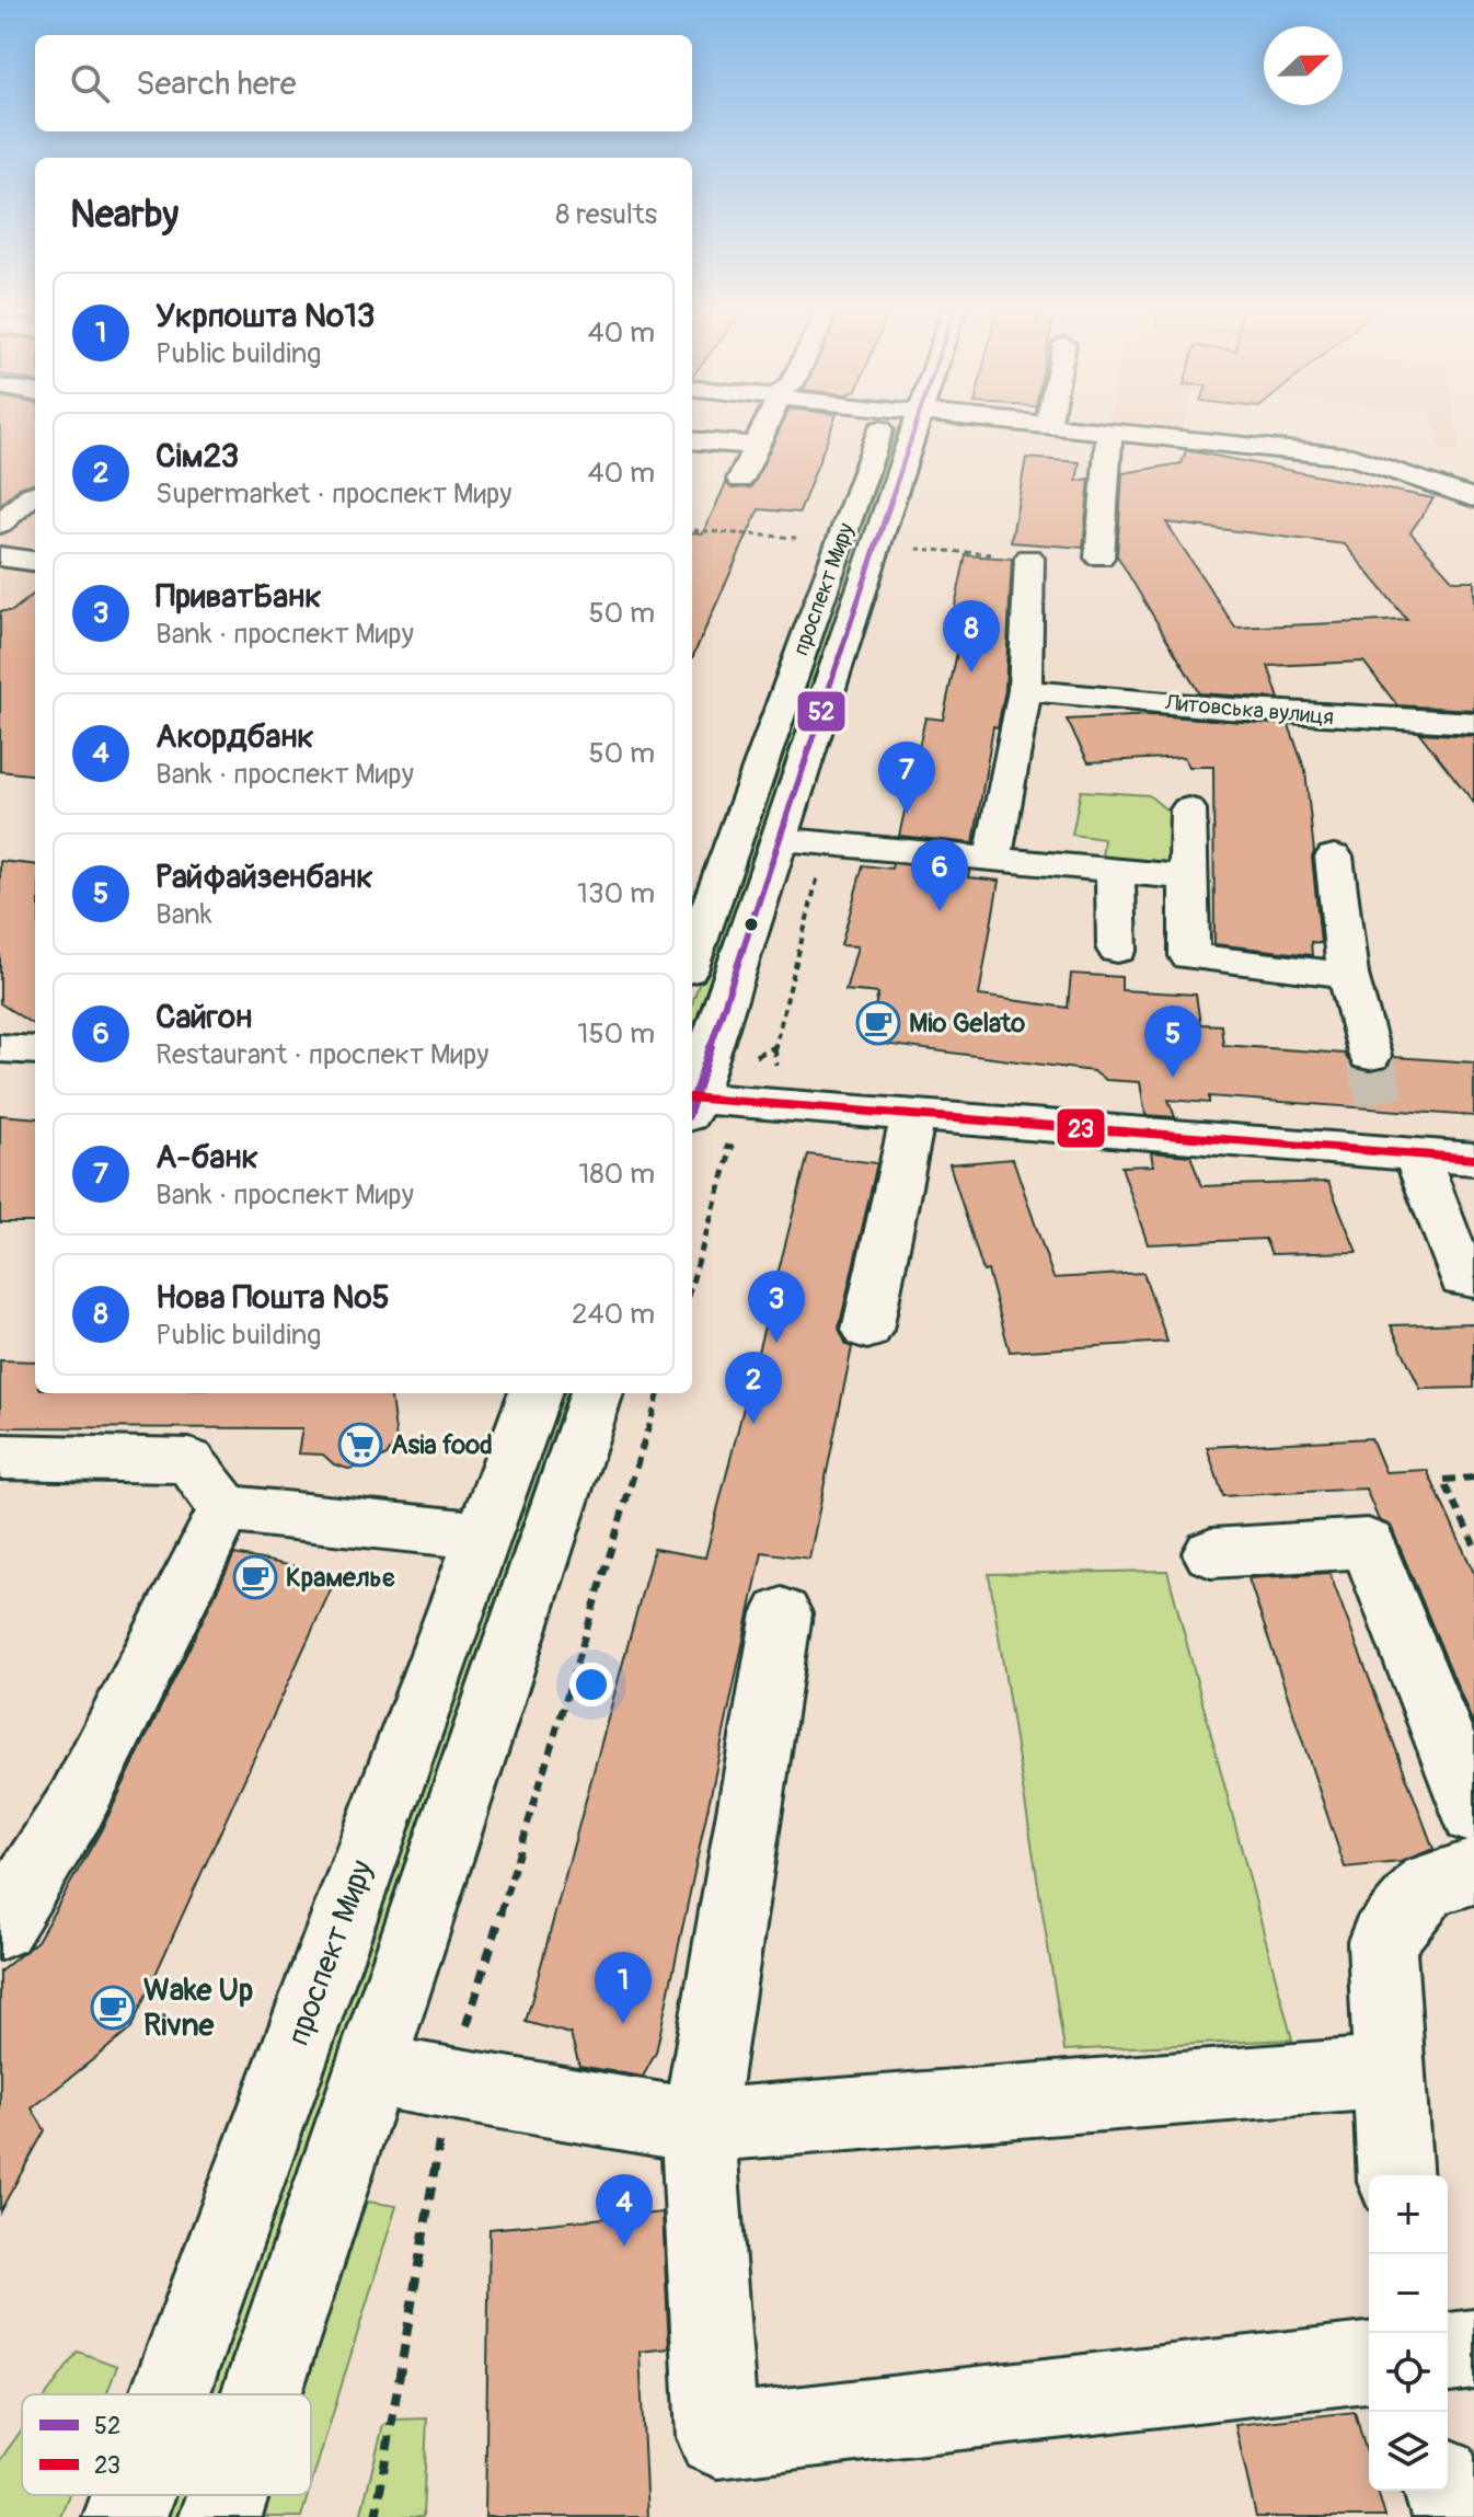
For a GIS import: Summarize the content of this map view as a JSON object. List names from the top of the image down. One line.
{"streets":{"street":["проспект Миру","Литовська вулиця"]},"places":{"cafe":["Mio Gelato","Крамельє","Wake Up Rivne"],"supermarket":["Asia food"]},"lines":["transit line 52","transit line 23"],"legend":["52","23"],"north":"right","page":{"search":"Search here","heading":["Nearby","8 results"],"list":[{"mark":"1","name":"Укрпошта №13","note":"Public building","value":"40 m"},{"mark":"2","name":"Сім23","note":"Supermarket · проспект Миру","value":"40 m"},{"mark":"3","name":"ПриватБанк","note":"Bank · проспект Миру","value":"50 m"},{"mark":"4","name":"Акордбанк","note":"Bank · проспект Миру","value":"50 m"},{"mark":"5","name":"Райфайзенбанк","note":"Bank","value":"130 m"},{"mark":"6","name":"Сайгон","note":"Restaurant · проспект Миру","value":"150 m"},{"mark":"7","name":"А-банк","note":"Bank · проспект Миру","value":"180 m"},{"mark":"8","name":"Нова Пошта №5","note":"Public building","value":"240 m"}],"pins":["8","7","6","5","3","2","1","4"],"map_buttons":["+","−"]}}
